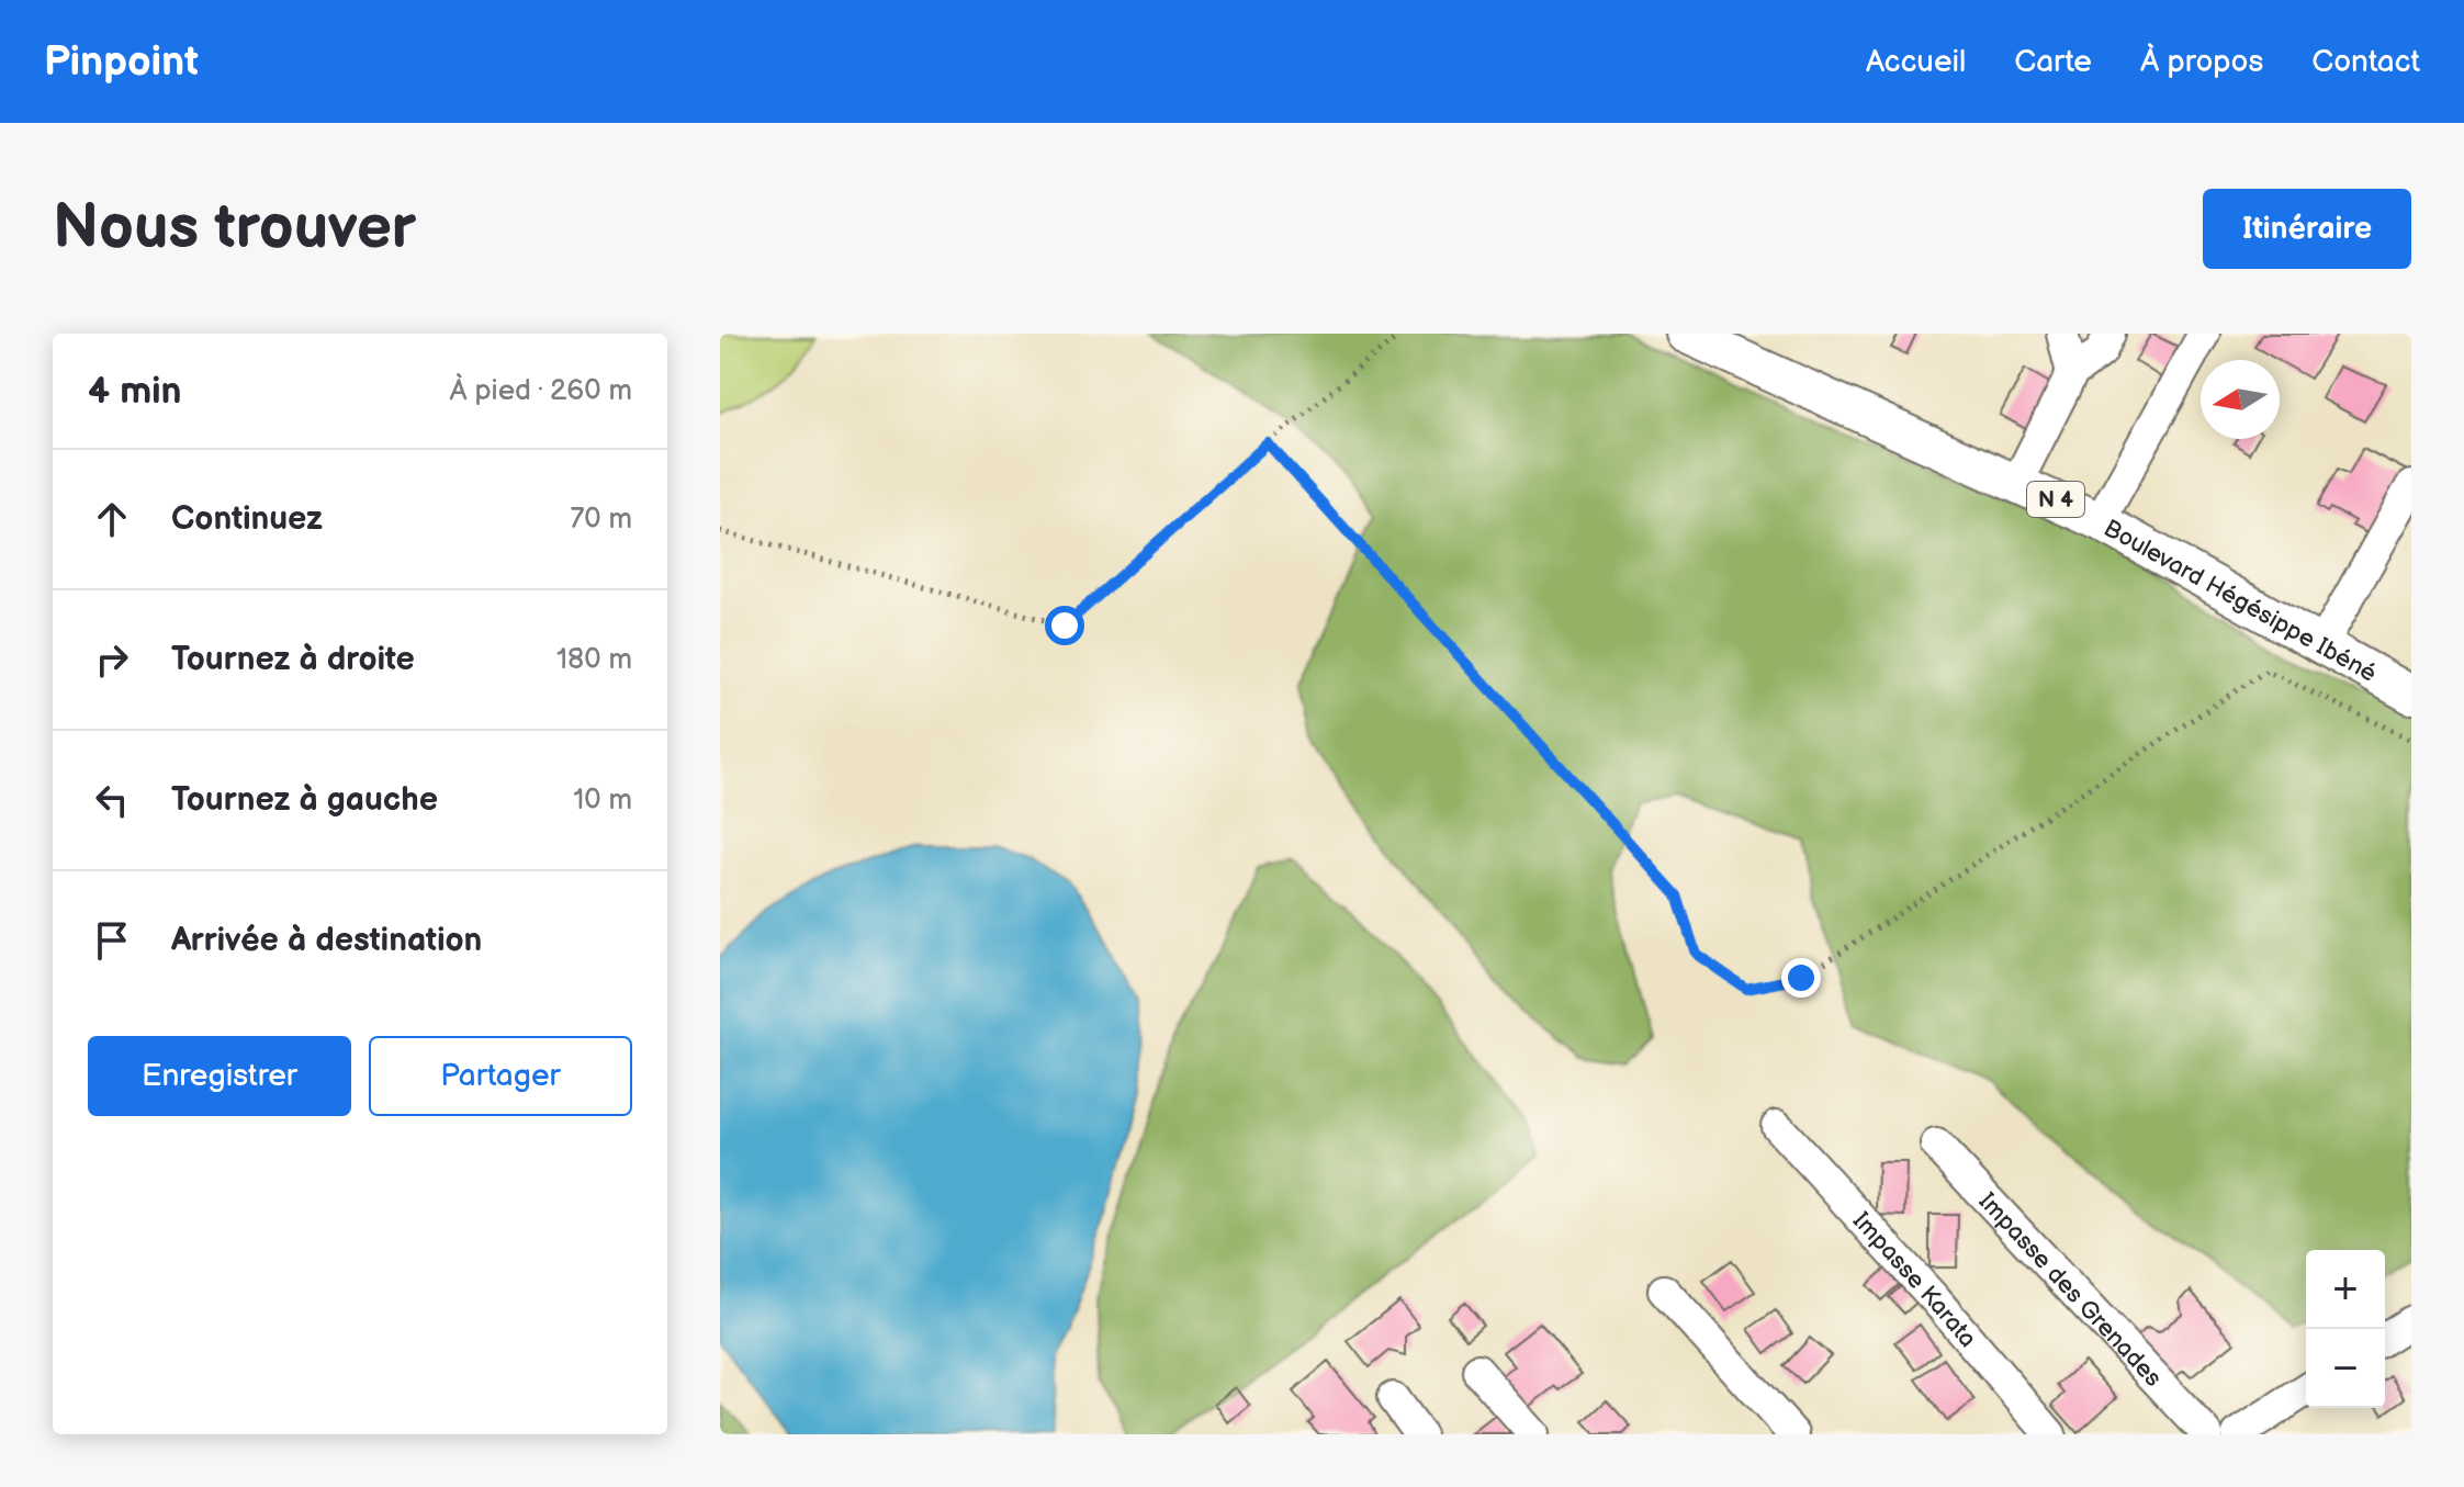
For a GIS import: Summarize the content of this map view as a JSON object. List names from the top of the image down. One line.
{"streets":{"main road":["N 4","Boulevard Hégésippe Ibéné"],"street":["Impasse Karata","Impasse des Grenades"]},"north":"left","page":{"header":"Pinpoint","nav":["Accueil","Carte","À propos","Contact"],"buttons":["Itinéraire",["Enregistrer","Partager"]],"title":"Nous trouver","heading":["4 min","À pied · 260 m"],"list":[["Continuez","70 m"],["Tournez à droite","180 m"],["Tournez à gauche","10 m"],"Arrivée à destination"],"map_buttons":["+","−"]}}
